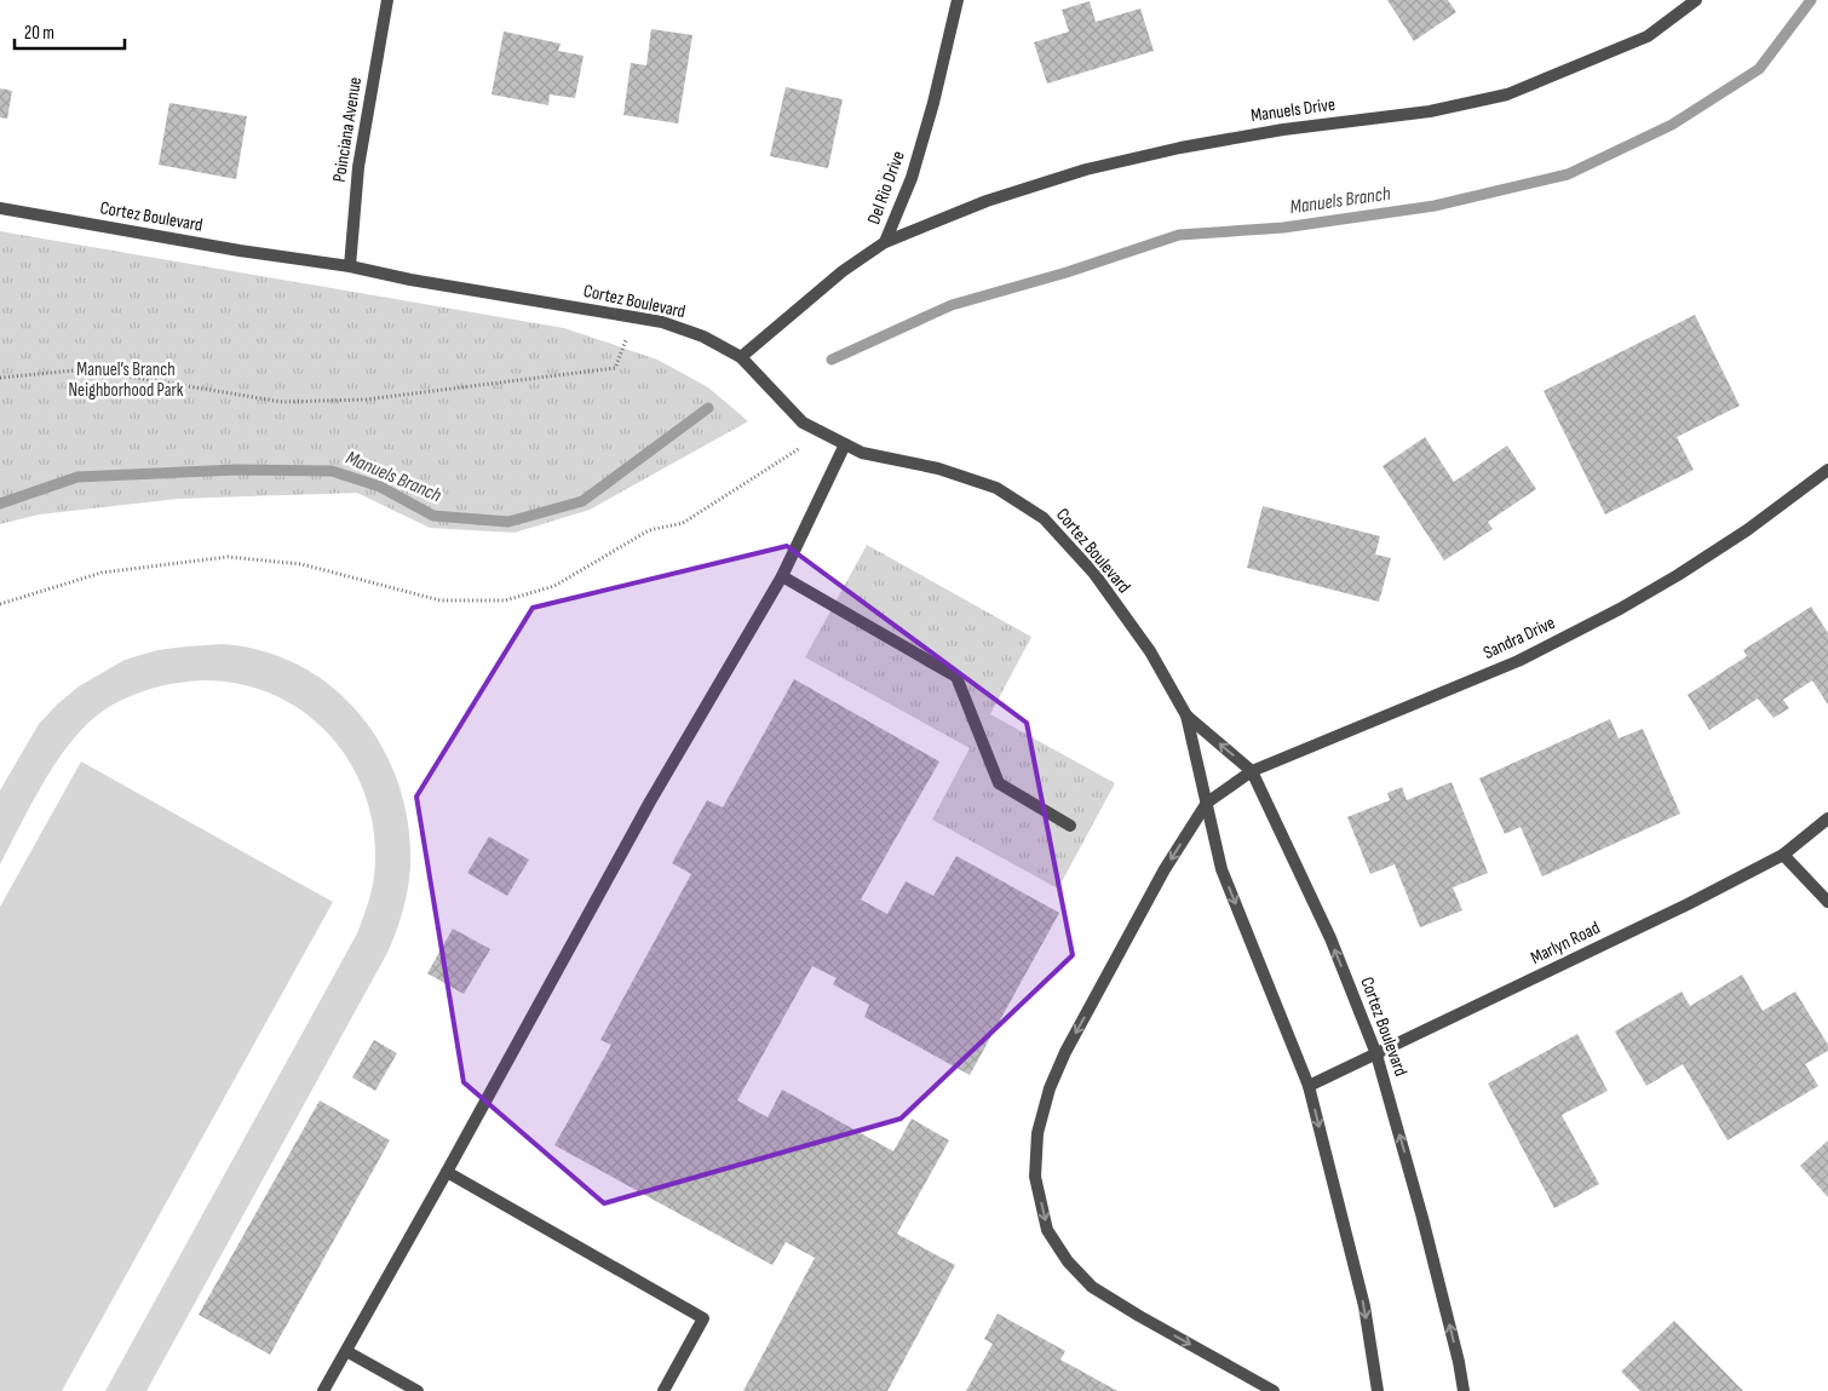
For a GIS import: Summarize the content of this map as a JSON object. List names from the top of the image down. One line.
{"streets":{"street":["Manuels Drive","Poinciana Avenue","Del Rio Drive","Cortez Boulevard","Sandra Drive","Marlyn Road"]},"crossings":[["Manuels Drive","Del Rio Drive"],["Poinciana Avenue","Cortez Boulevard"],["Del Rio Drive","Cortez Boulevard"],["Cortez Boulevard","Sandra Drive"],["Cortez Boulevard","Marlyn Road"]],"water":["Manuels Branch"],"parks":["Manuel’s Branch Neighborhood Park"],"scale_bar":"20 m"}
